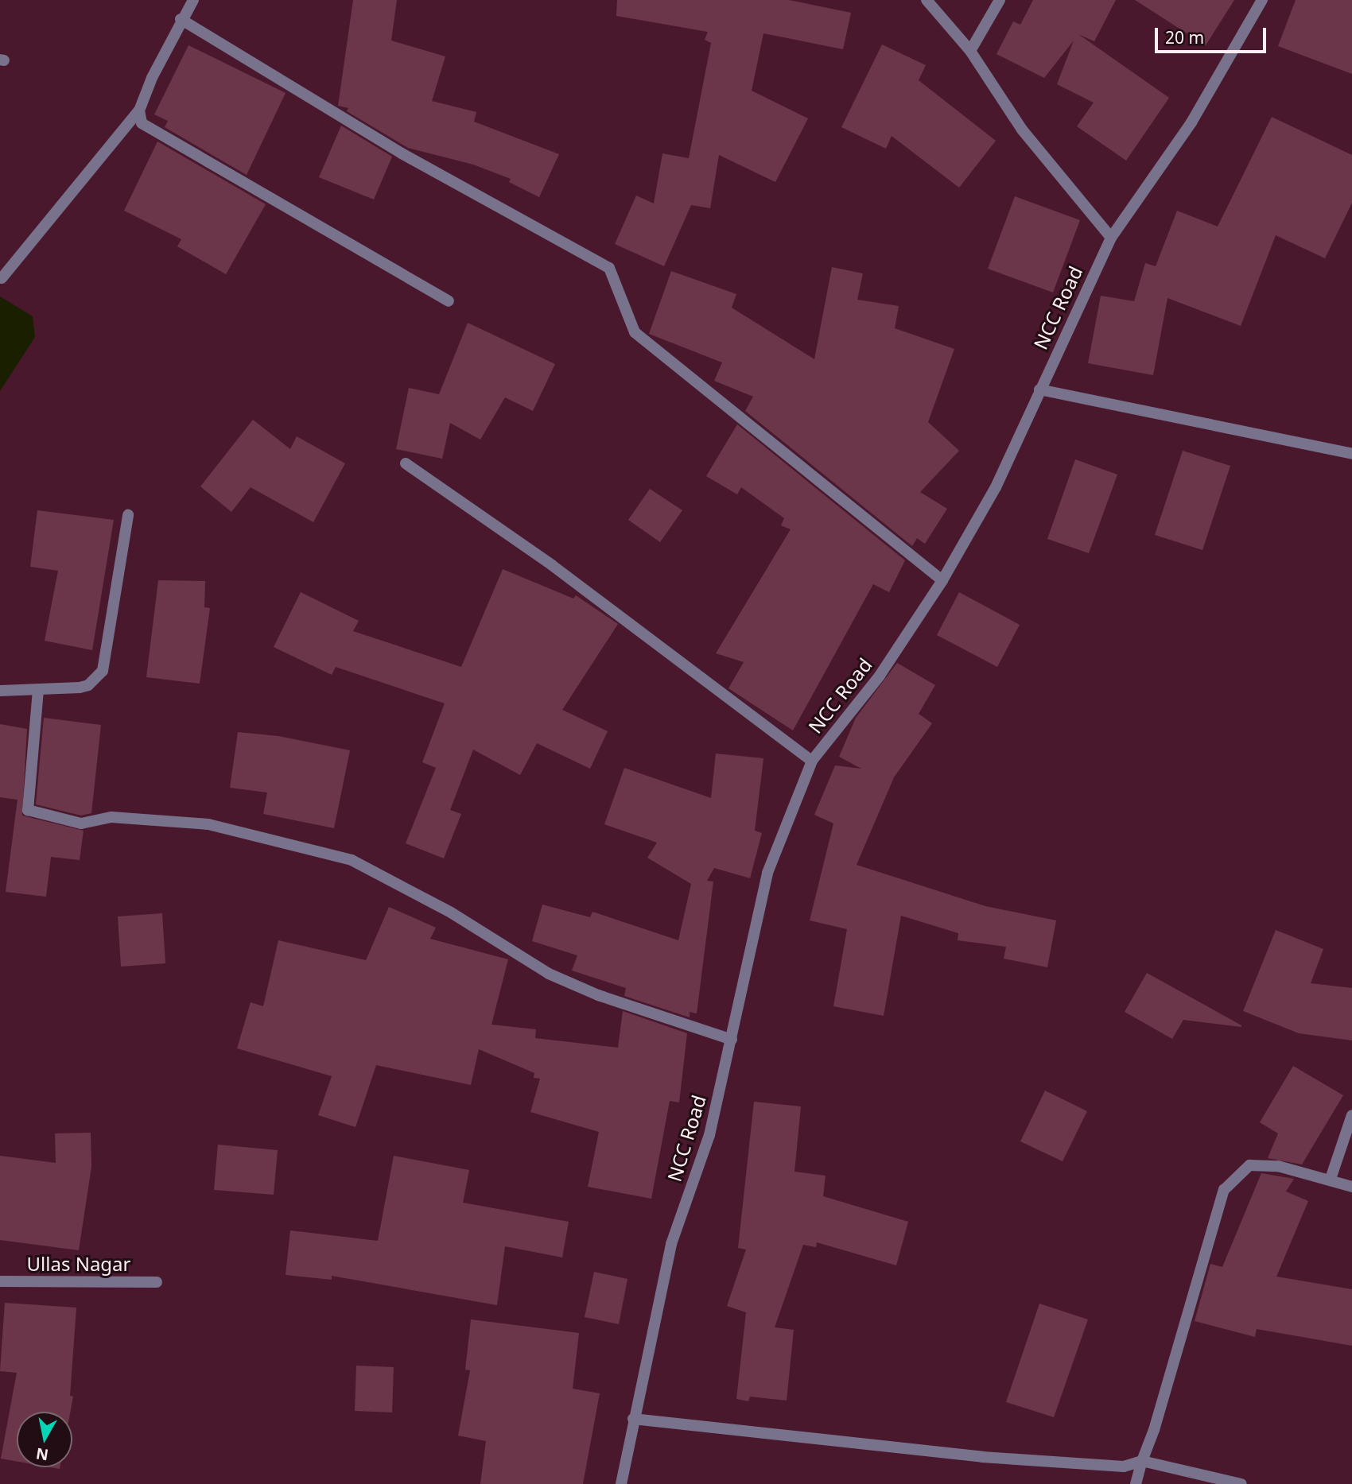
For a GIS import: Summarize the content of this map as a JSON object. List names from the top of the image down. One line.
{"streets":{"street":["NCC Road","Ullas Nagar"]},"scale_bar":"20 m","north":"bottom"}
